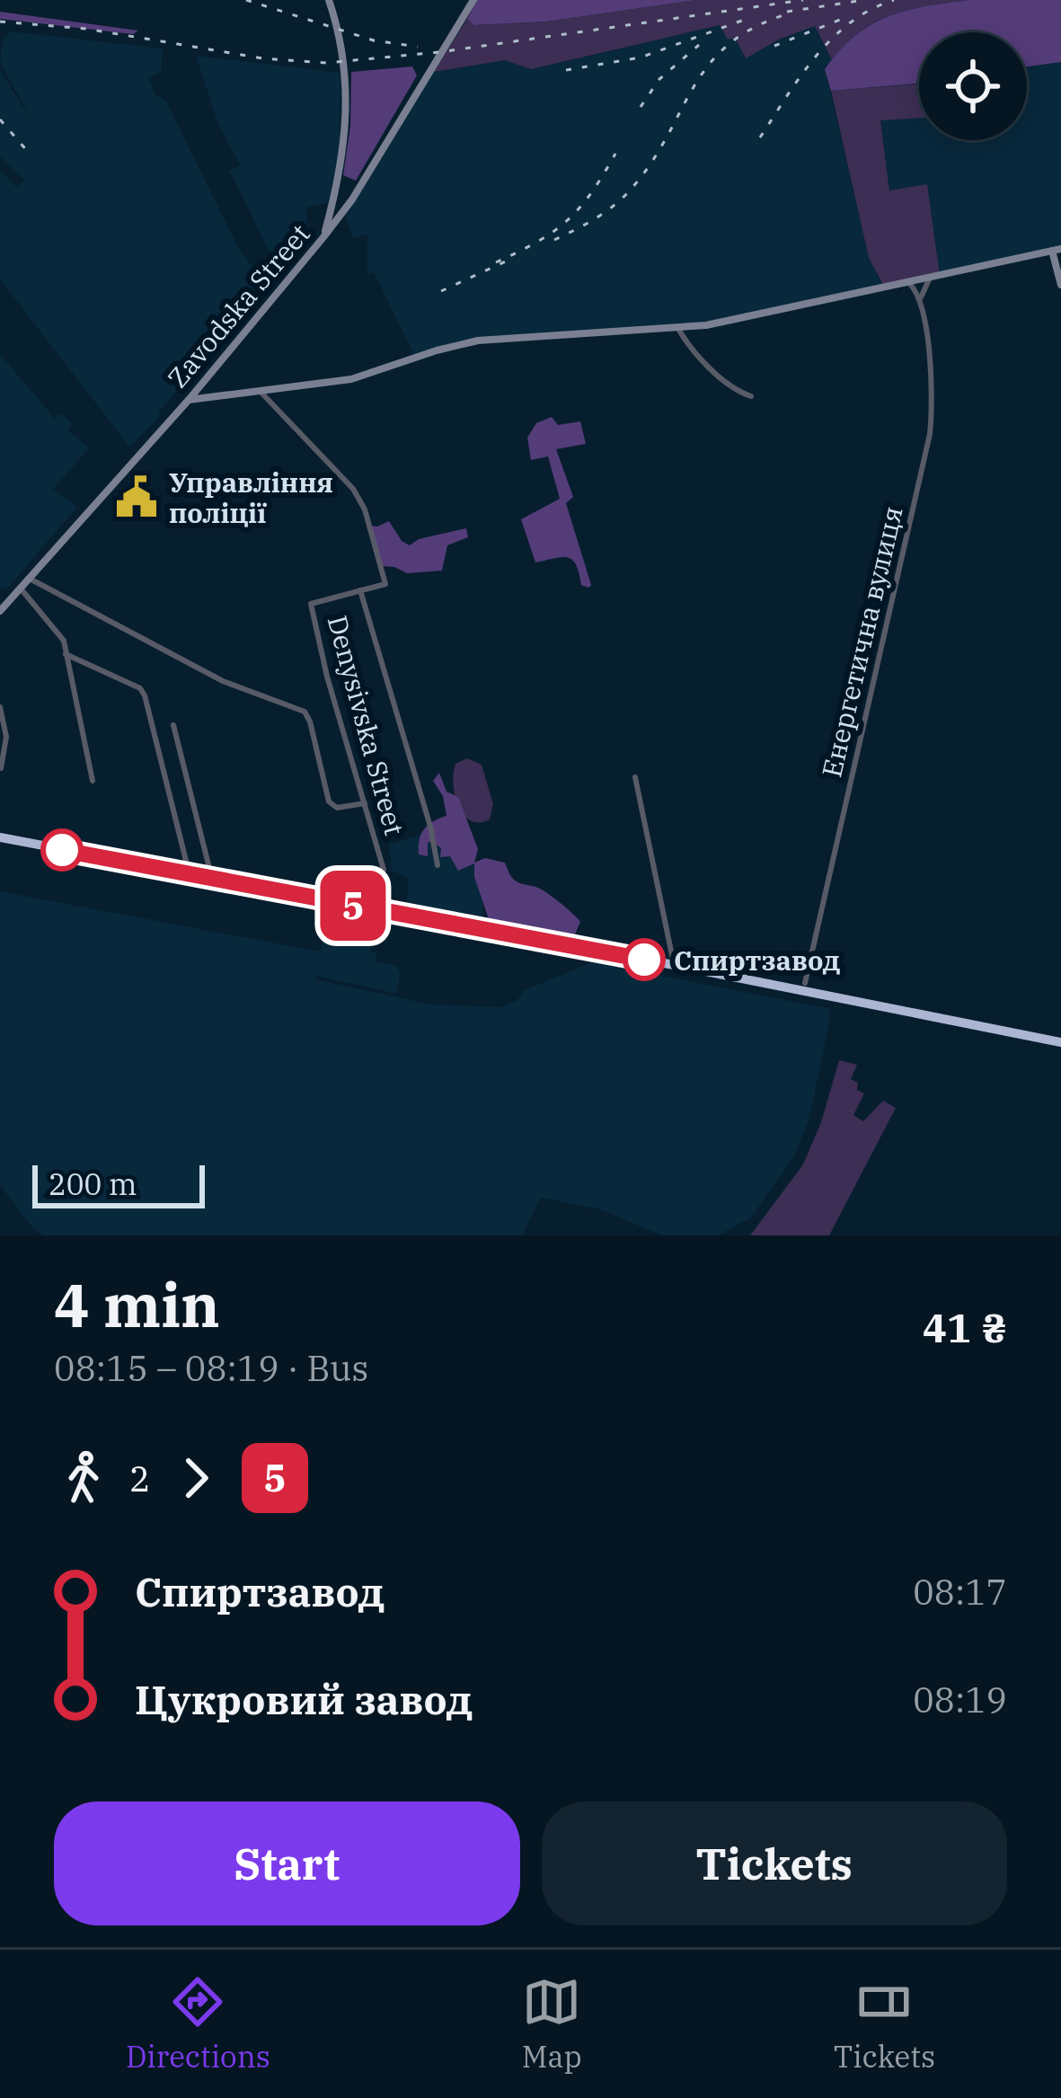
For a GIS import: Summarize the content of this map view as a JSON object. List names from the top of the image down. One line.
{"streets":{"main road":["Zavodska Street"],"street":["Енергетична вулиця","Denysivska Street"]},"places":{"public building":["Управління поліції"],"other":["Спиртзавод"]},"lines":["bus line 5"],"scale_bar":"200 m","page":{"on_map":"5","scale":"200 m","heading":["4 min","08:15 – 08:19 · Bus","41 ₴"],"legs":["2","5"],"list":[{"name":"Спиртзавод","value":"08:17"},{"name":"Цукровий завод","value":"08:19"}],"buttons":["Start","Tickets"],"tabs":["Directions","Map","Tickets"]}}
